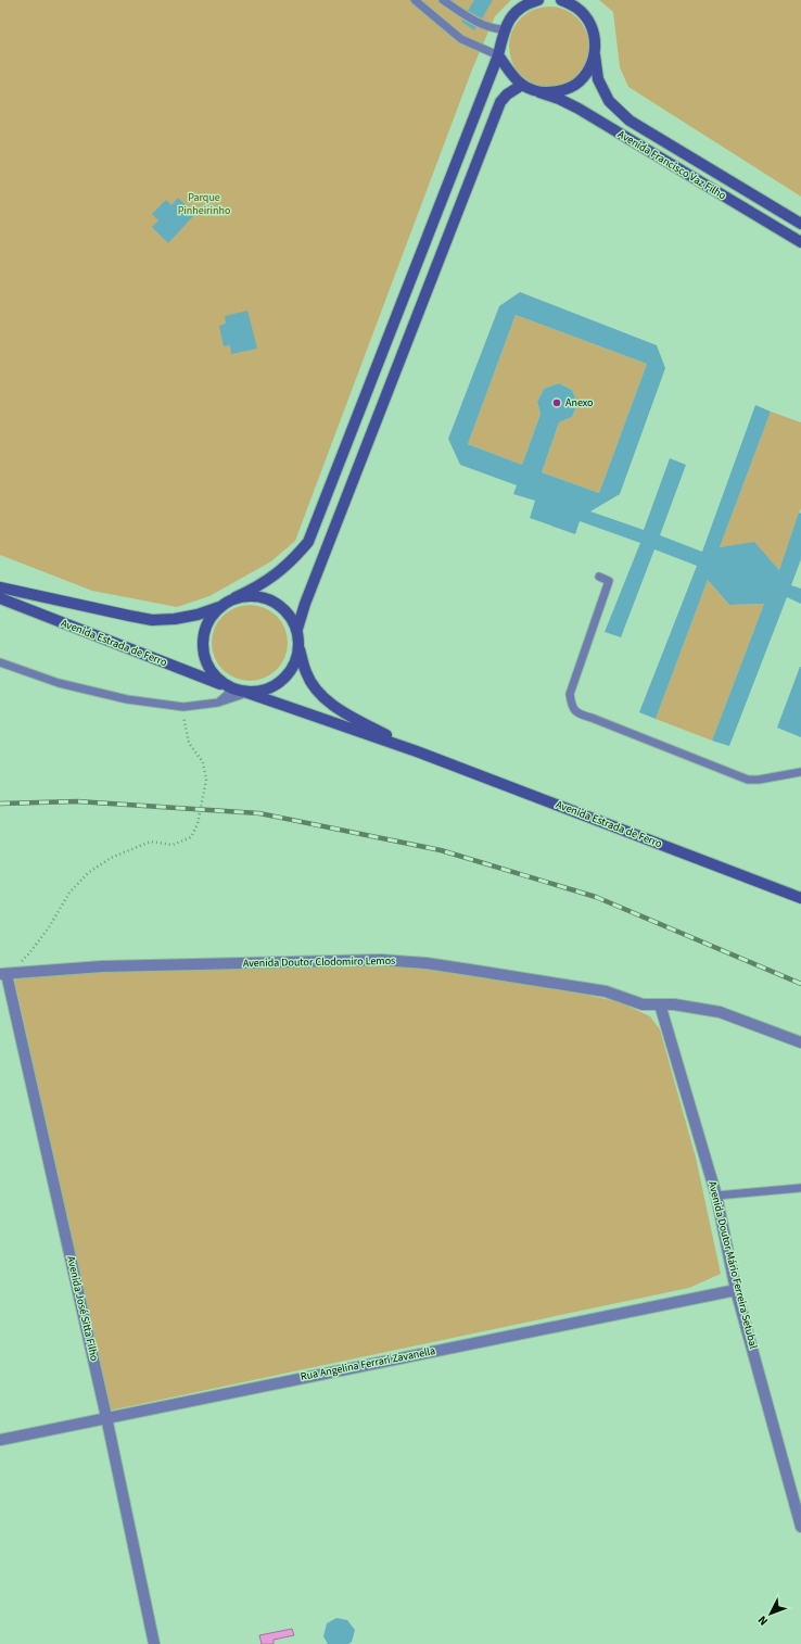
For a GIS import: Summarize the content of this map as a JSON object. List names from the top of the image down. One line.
{"streets":{"main road":["Avenida Francisco Vaz Filho","Avenida Estrada de Ferro"],"street":["Avenida Doutor Clodomiro Lemos","Avenida Doutor Mário Ferreira Setubal","Avenida José Sitta Filho","Rua Angelina Ferrari Zavanella"]},"crossings":[["Avenida Doutor Clodomiro Lemos","Avenida Doutor Mário Ferreira Setubal"],["Avenida Doutor Clodomiro Lemos","Avenida José Sitta Filho"],["Avenida Doutor Mário Ferreira Setubal","Rua Angelina Ferrari Zavanella"],["Avenida José Sitta Filho","Rua Angelina Ferrari Zavanella"]],"parks":["Parque Pinheirinho"],"places":["Anexo"],"north":"bottom left"}
